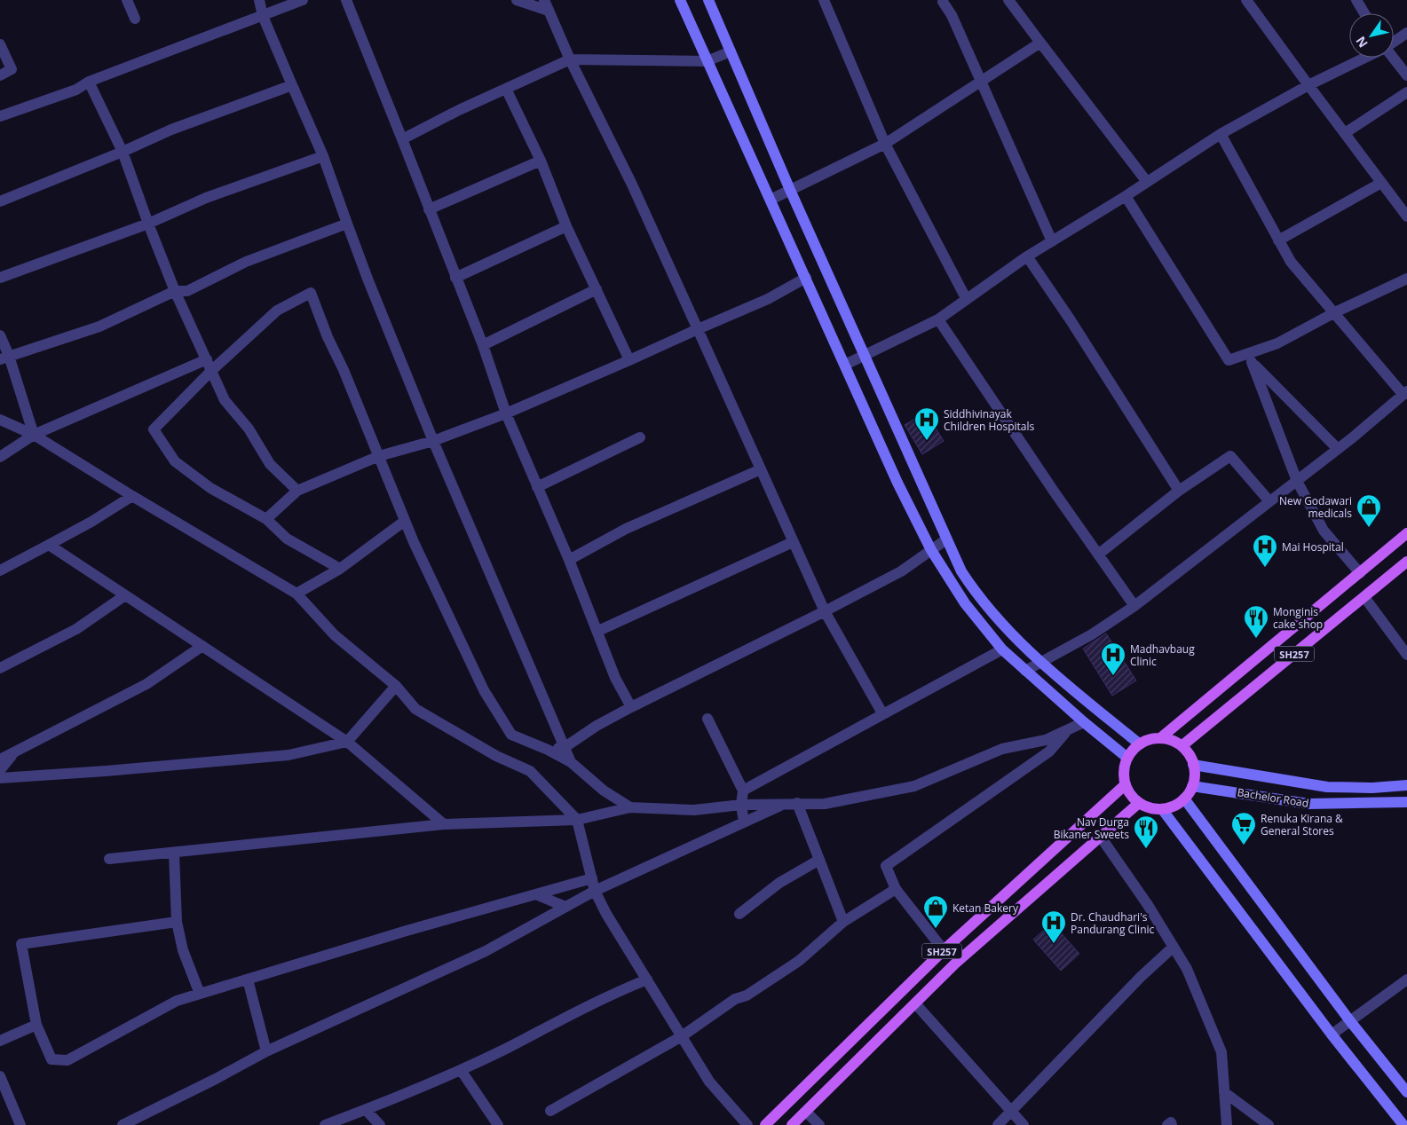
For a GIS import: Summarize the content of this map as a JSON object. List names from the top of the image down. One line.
{"streets":{"main road":["SH257"],"street":["Bachelor Road"]},"crossings":[["SH257","Bachelor Road"]],"places":{"hospital":["Siddhivinayak Children Hospitals","Mai Hospital","Madhavbaug Clinic","Dr. Chaudhari's Pandurang Clinic"],"shop":["New Godawari medicals","Ketan Bakery"],"restaurant":["Monginis cake shop","Nav Durga Bikaner Sweets"],"supermarket":["Renuka Kirana & General Stores"]},"north":"bottom left"}
